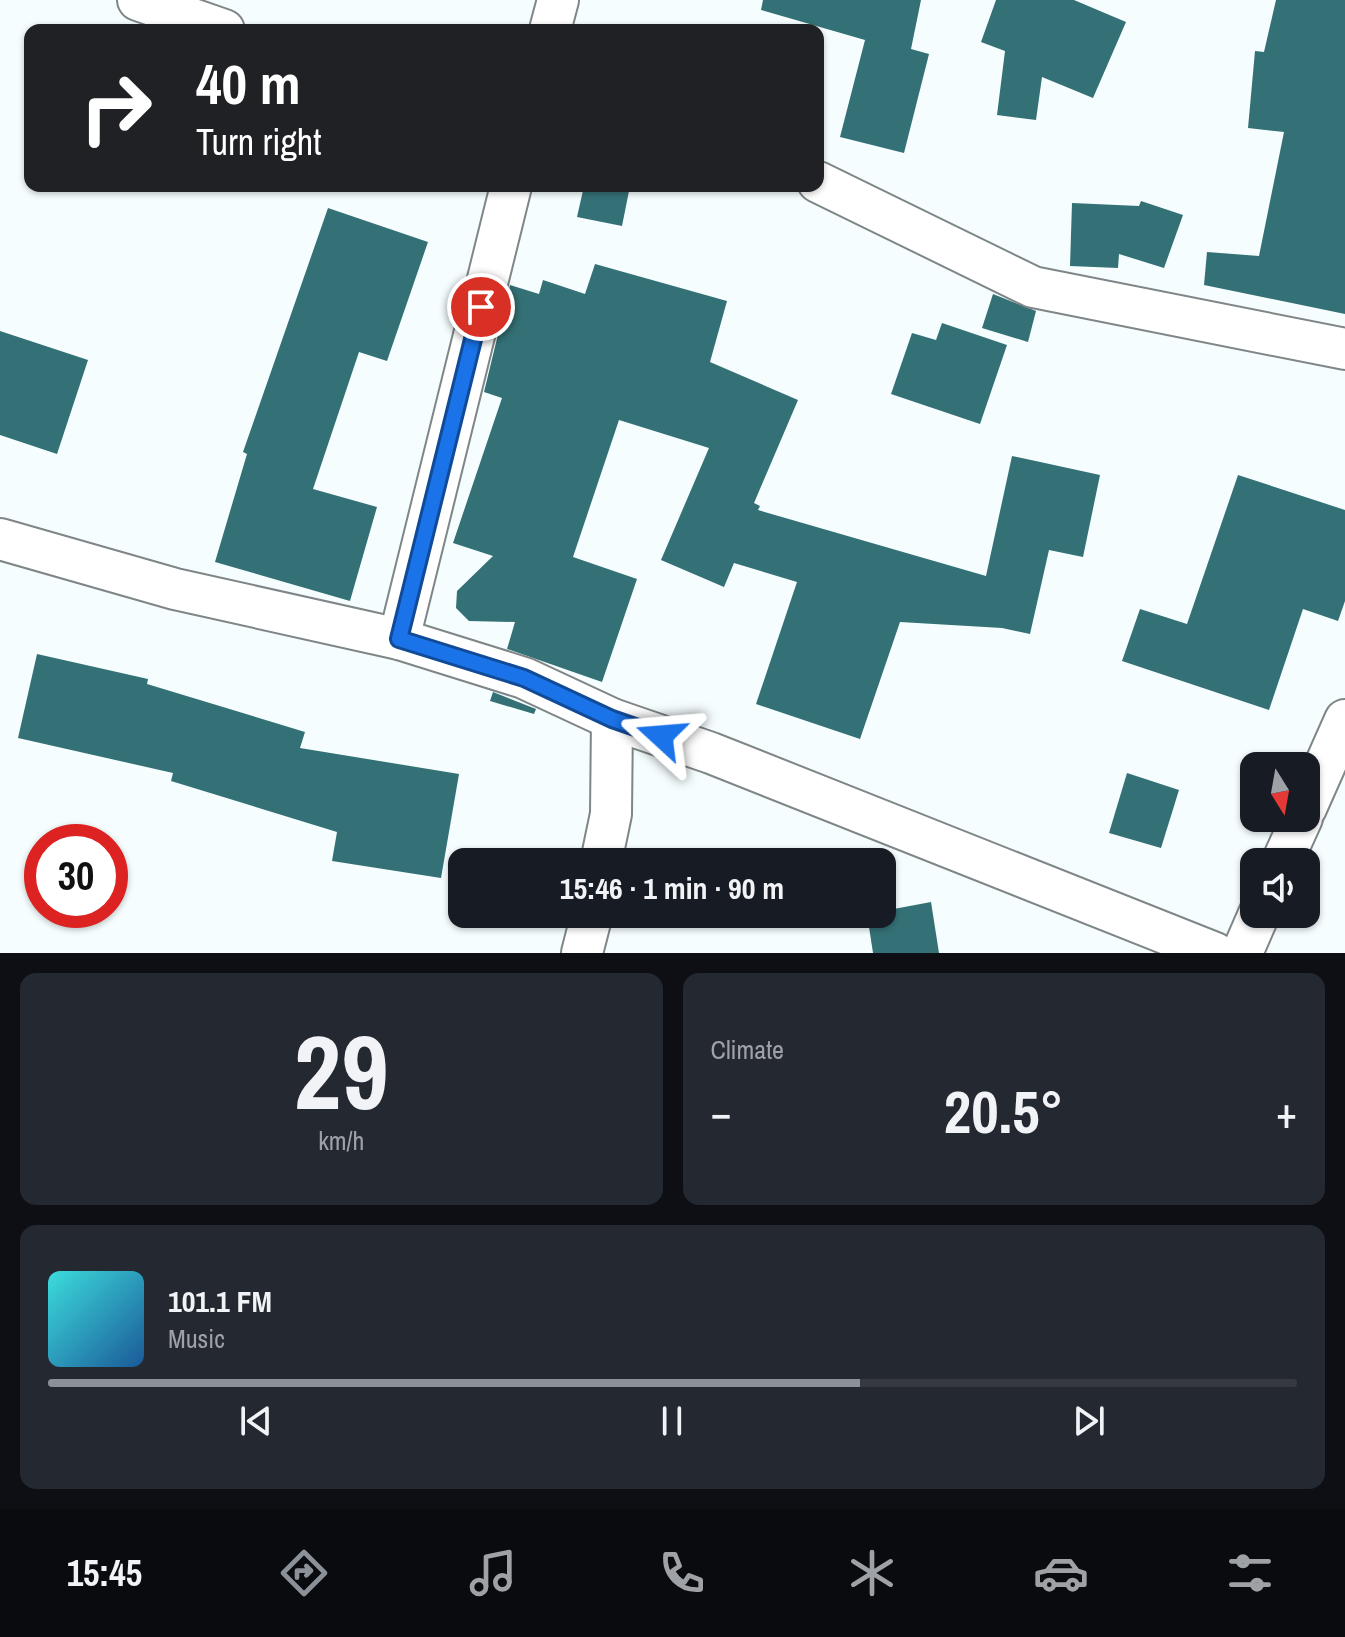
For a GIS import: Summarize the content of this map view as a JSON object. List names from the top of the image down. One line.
{"north":"bottom","page":{"turn":["40 m","Turn right"],"limit":"30","trip":"15:46 · 1 min · 90 m","tile":[["29","km/h"],"Climate"],"heat":["−","20.5°","+"],"song":["101.1 FM","Music"],"tabs":"15:45"}}
